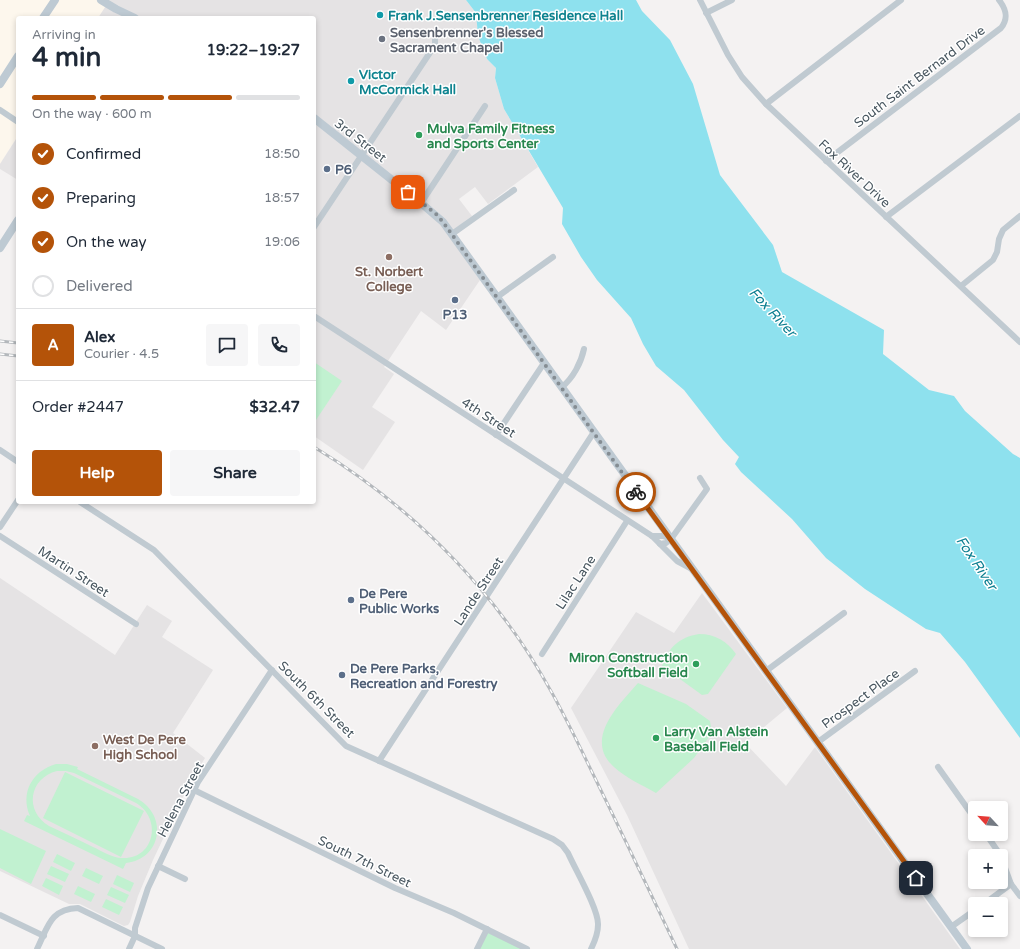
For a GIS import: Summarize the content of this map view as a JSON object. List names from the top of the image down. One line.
{"streets":{"main road":["3rd Street"],"street":["South Saint Bernard Drive","Fox River Drive","4th Street","Martin Street","Lilac Lane","Lande Street","Prospect Place","South 6th Street","Helena Street","South 7th Street"]},"crossings":[["South Saint Bernard Drive","Fox River Drive"],["3rd Street","4th Street"],["3rd Street","Lande Street"],["3rd Street","Prospect Place"],["4th Street","Lilac Lane"],["4th Street","Lande Street"],["Lande Street","South 6th Street"],["South 6th Street","Helena Street"],["Helena Street","South 7th Street"]],"water":["Fox River"],"places":["Frank J.Sensenbrenner Residence Hall","Sensenbrenner's Blessed Sacrament Chapel","Victor McCormick Hall","Mulva Family Fitness and Sports Center","P6","St. Norbert College","P13","De Pere Public Works","Miron Construction Softball Field","De Pere Parks, Recreation and Forestry","Larry Van Alstein Baseball Field","West De Pere High School"],"north":"top left","page":{"heading":["4 min","Arriving in","19:22–19:27"],"panel":["Alex","Courier · 4.5","Order #2447","$32.47"],"bar":"On the way · 600 m","list":[["Confirmed","18:50"],["Preparing","18:57"],["On the way","19:06"],"Delivered"],"round":"A","buttons":["Help","Share"],"map_buttons":["+","−"]}}
